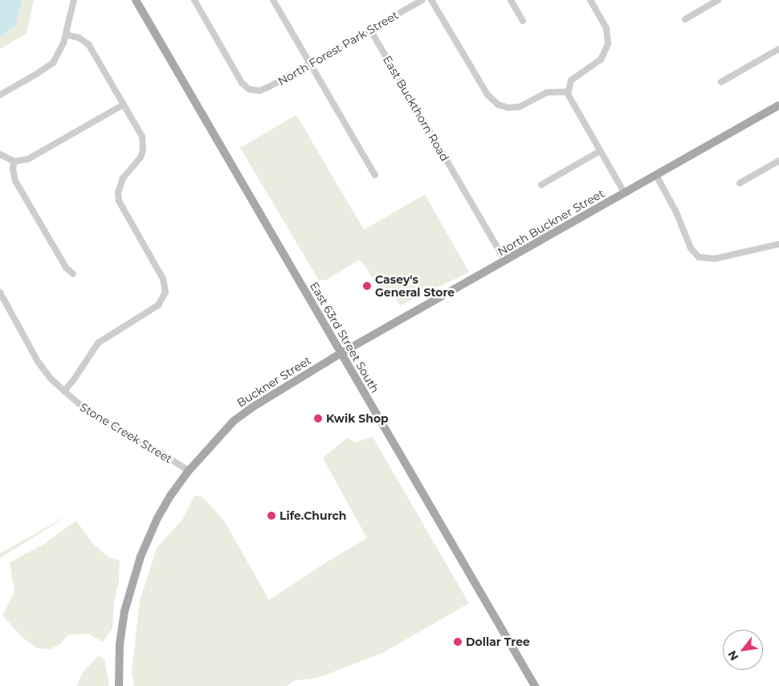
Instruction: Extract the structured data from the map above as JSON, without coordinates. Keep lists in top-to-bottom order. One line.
{"streets":{"main road":["North Buckner Street","East 63rd Street South","Buckner Street"],"street":["North Forest Park Street","East Buckthorn Road","Stone Creek Street"]},"crossings":[["North Forest Park Street","East Buckthorn Road"],["East Buckthorn Road","North Buckner Street"],["North Buckner Street","East 63rd Street South"],["North Buckner Street","Buckner Street"],["East 63rd Street South","Buckner Street"],["Buckner Street","Stone Creek Street"]],"places":["Casey's General Store","Kwik Shop","Life.Church","Dollar Tree"],"north":"bottom left"}
